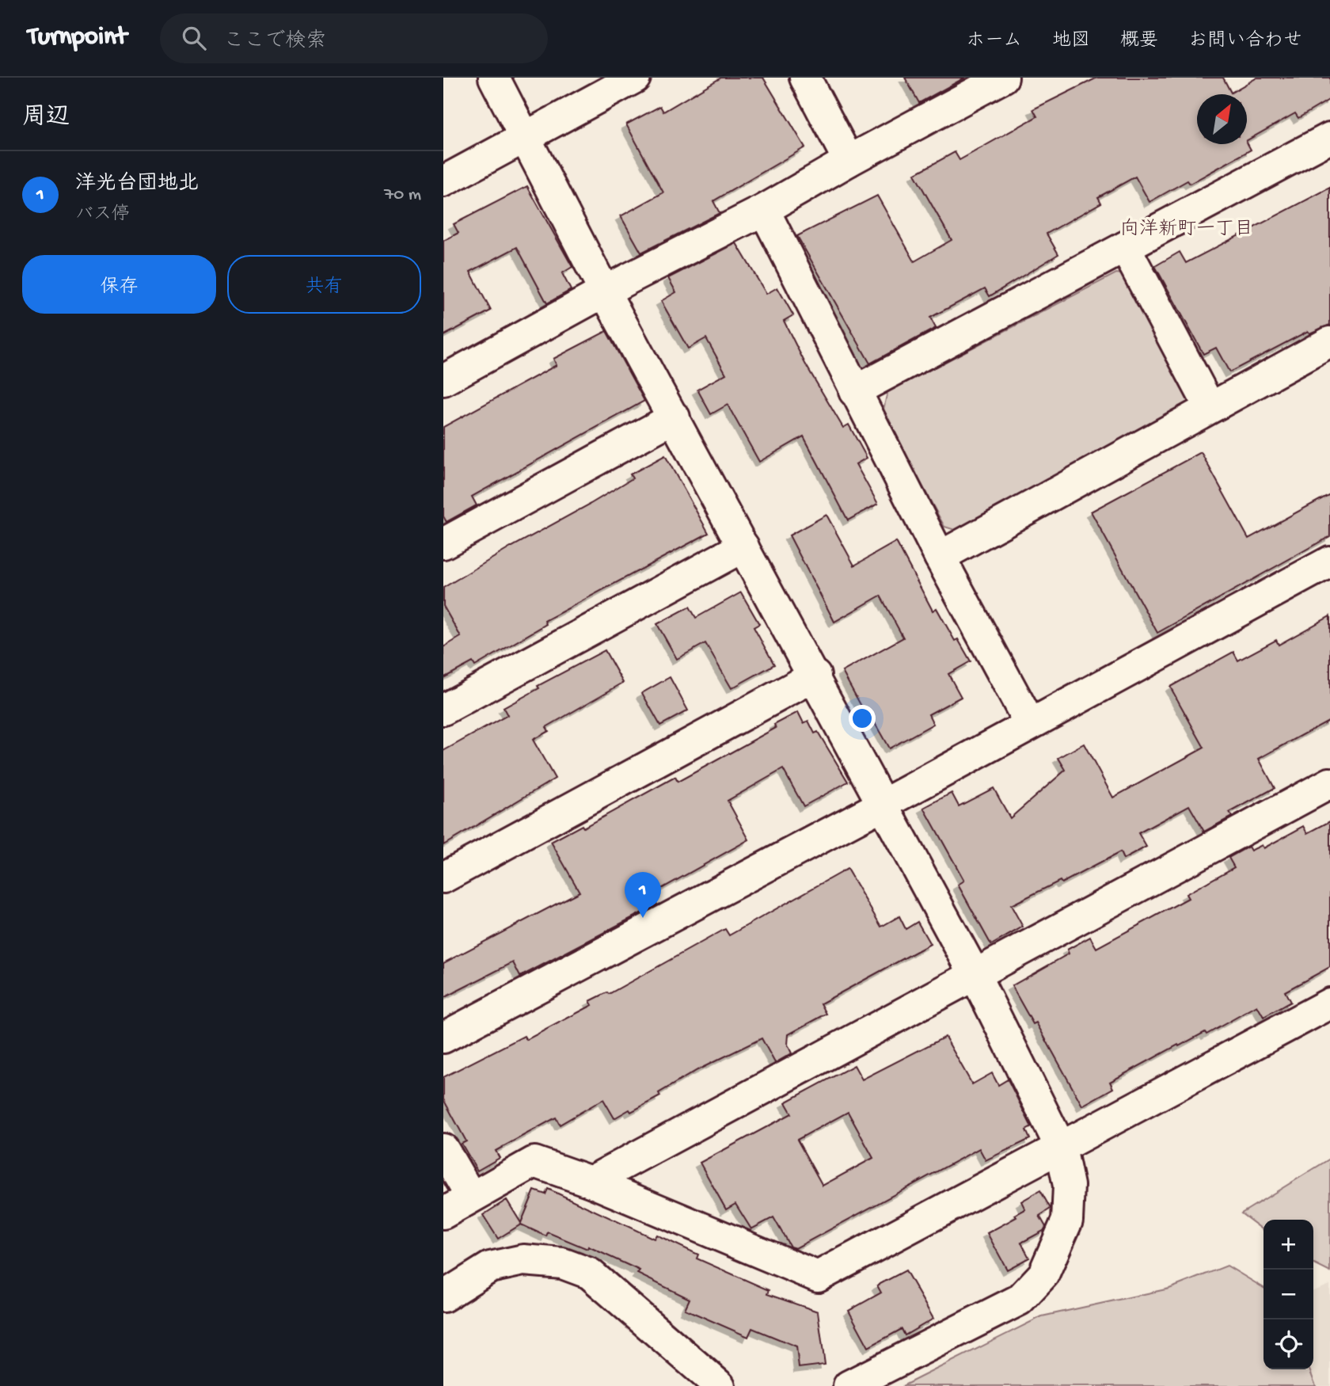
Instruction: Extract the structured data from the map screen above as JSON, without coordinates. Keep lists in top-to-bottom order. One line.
{"districts":["向洋新町一丁目"],"north":"top right","page":{"header":"Turnpoint","search":"ここで検索","nav":["ホーム","地図","概要","お問い合わせ"],"heading":"周辺","list":[{"mark":"1","name":"洋光台団地北","note":"バス停","value":"70 m"}],"buttons":["保存","共有"],"pins":"1","map_buttons":["+","−"]}}
